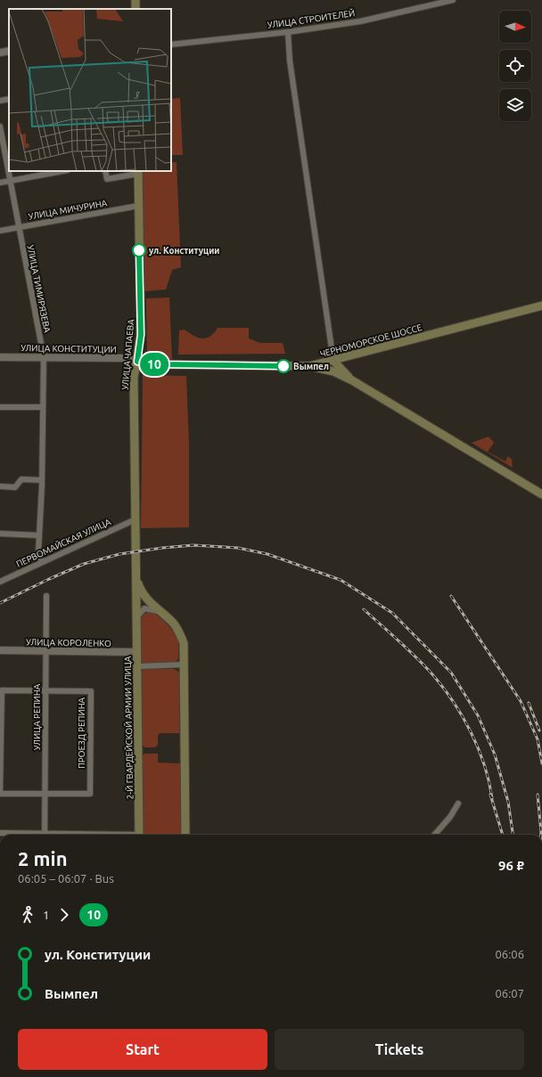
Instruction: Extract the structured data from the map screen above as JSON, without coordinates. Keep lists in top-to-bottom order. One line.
{"streets":{"main road":["ЧЕРНОМОРСКОЕ ШОССЕ","УЛИЦА ЧАПАЕВА","2-Й ГВАРДЕЙСКОЙ АРМИИ УЛИЦА"],"street":["УЛИЦА СТРОИТЕЛЕЙ","УЛИЦА МИЧУРИНА","УЛИЦА ТИМИРЯЗЕВА","УЛИЦА КОНСТИТУЦИИ","ПЕРВОМАЙСКАЯ УЛИЦА","УЛИЦА КОРОЛЕНКО","УЛИЦА РЕПИНА","ПРОЕЗД РЕПИНА"]},"crossings":[["УЛИЦА МИЧУРИНА","УЛИЦА ТИМИРЯЗЕВА"],["УЛИЦА МИЧУРИНА","УЛИЦА ЧАПАЕВА"],["УЛИЦА ТИМИРЯЗЕВА","УЛИЦА КОНСТИТУЦИИ"],["УЛИЦА ТИМИРЯЗЕВА","ПЕРВОМАЙСКАЯ УЛИЦА"],["ЧЕРНОМОРСКОЕ ШОССЕ","УЛИЦА КОНСТИТУЦИИ"],["ЧЕРНОМОРСКОЕ ШОССЕ","УЛИЦА ЧАПАЕВА"],["УЛИЦА КОНСТИТУЦИИ","УЛИЦА ЧАПАЕВА"],["УЛИЦА ЧАПАЕВА","ПЕРВОМАЙСКАЯ УЛИЦА"],["УЛИЦА ЧАПАЕВА","2-Й ГВАРДЕЙСКОЙ АРМИИ УЛИЦА"],["УЛИЦА КОРОЛЕНКО","УЛИЦА РЕПИНА"],["УЛИЦА КОРОЛЕНКО","2-Й ГВАРДЕЙСКОЙ АРМИИ УЛИЦА"],["УЛИЦА РЕПИНА","ПРОЕЗД РЕПИНА"]],"places":["ул. Конституции","Вымпел"],"lines":["bus line 10"],"north":"right","page":{"on_map":"10","heading":["2 min","06:05 – 06:07 · Bus","96 ₽"],"legs":["1","10"],"list":[{"name":"ул. Конституции","value":"06:06"},{"name":"Вымпел","value":"06:07"}],"buttons":["Start","Tickets"]}}
